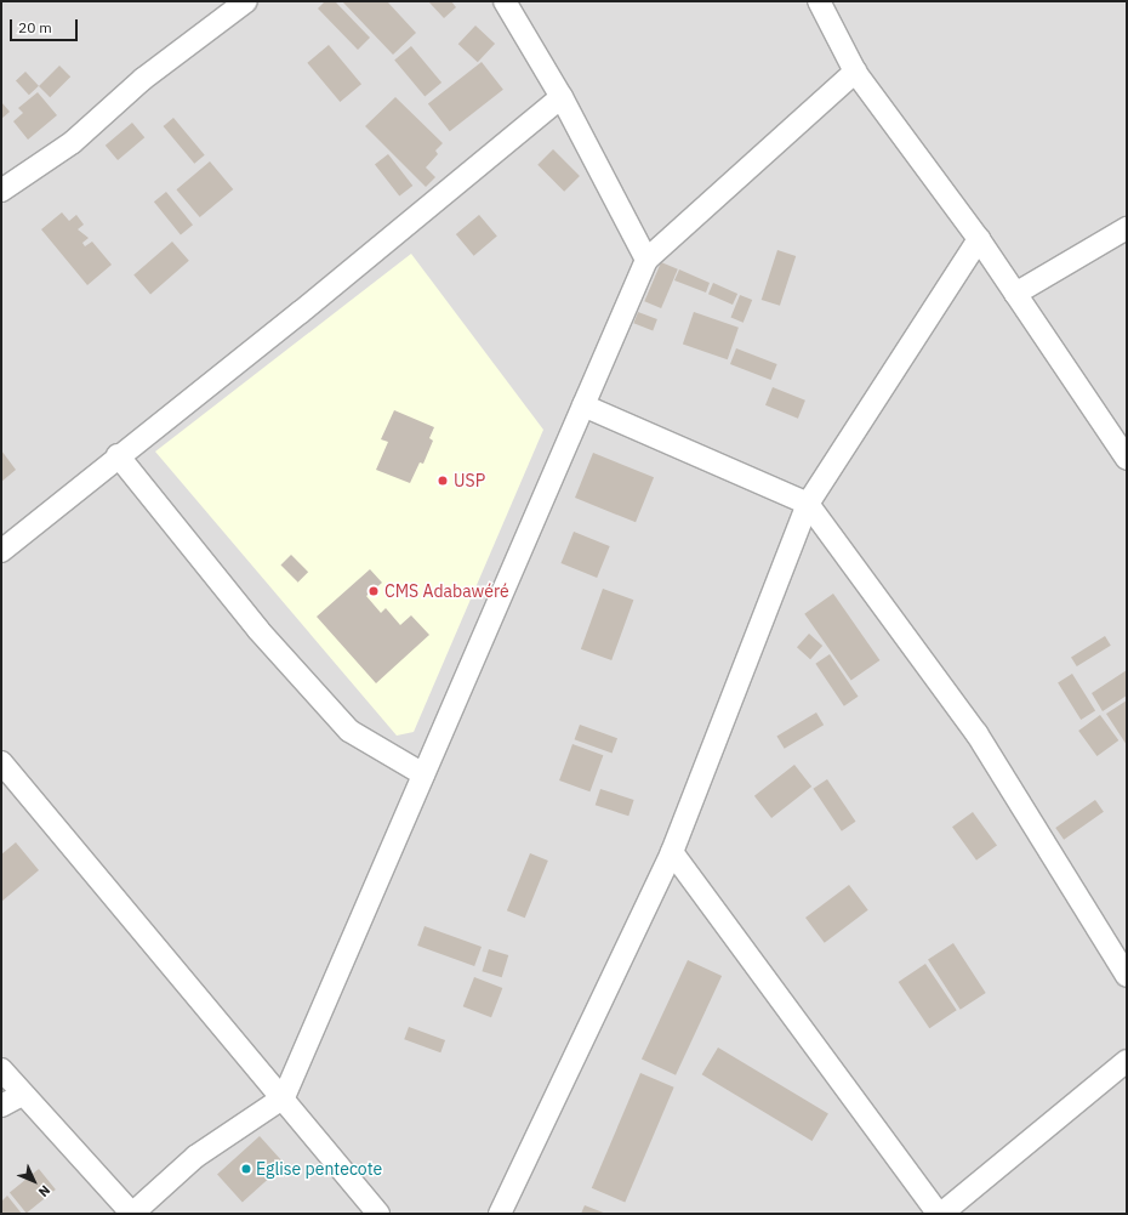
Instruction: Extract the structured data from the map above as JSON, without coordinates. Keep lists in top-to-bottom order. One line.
{"places":["USP","CMS Adabawéré","Eglise pentecote"],"scale_bar":"20 m","north":"bottom right"}
